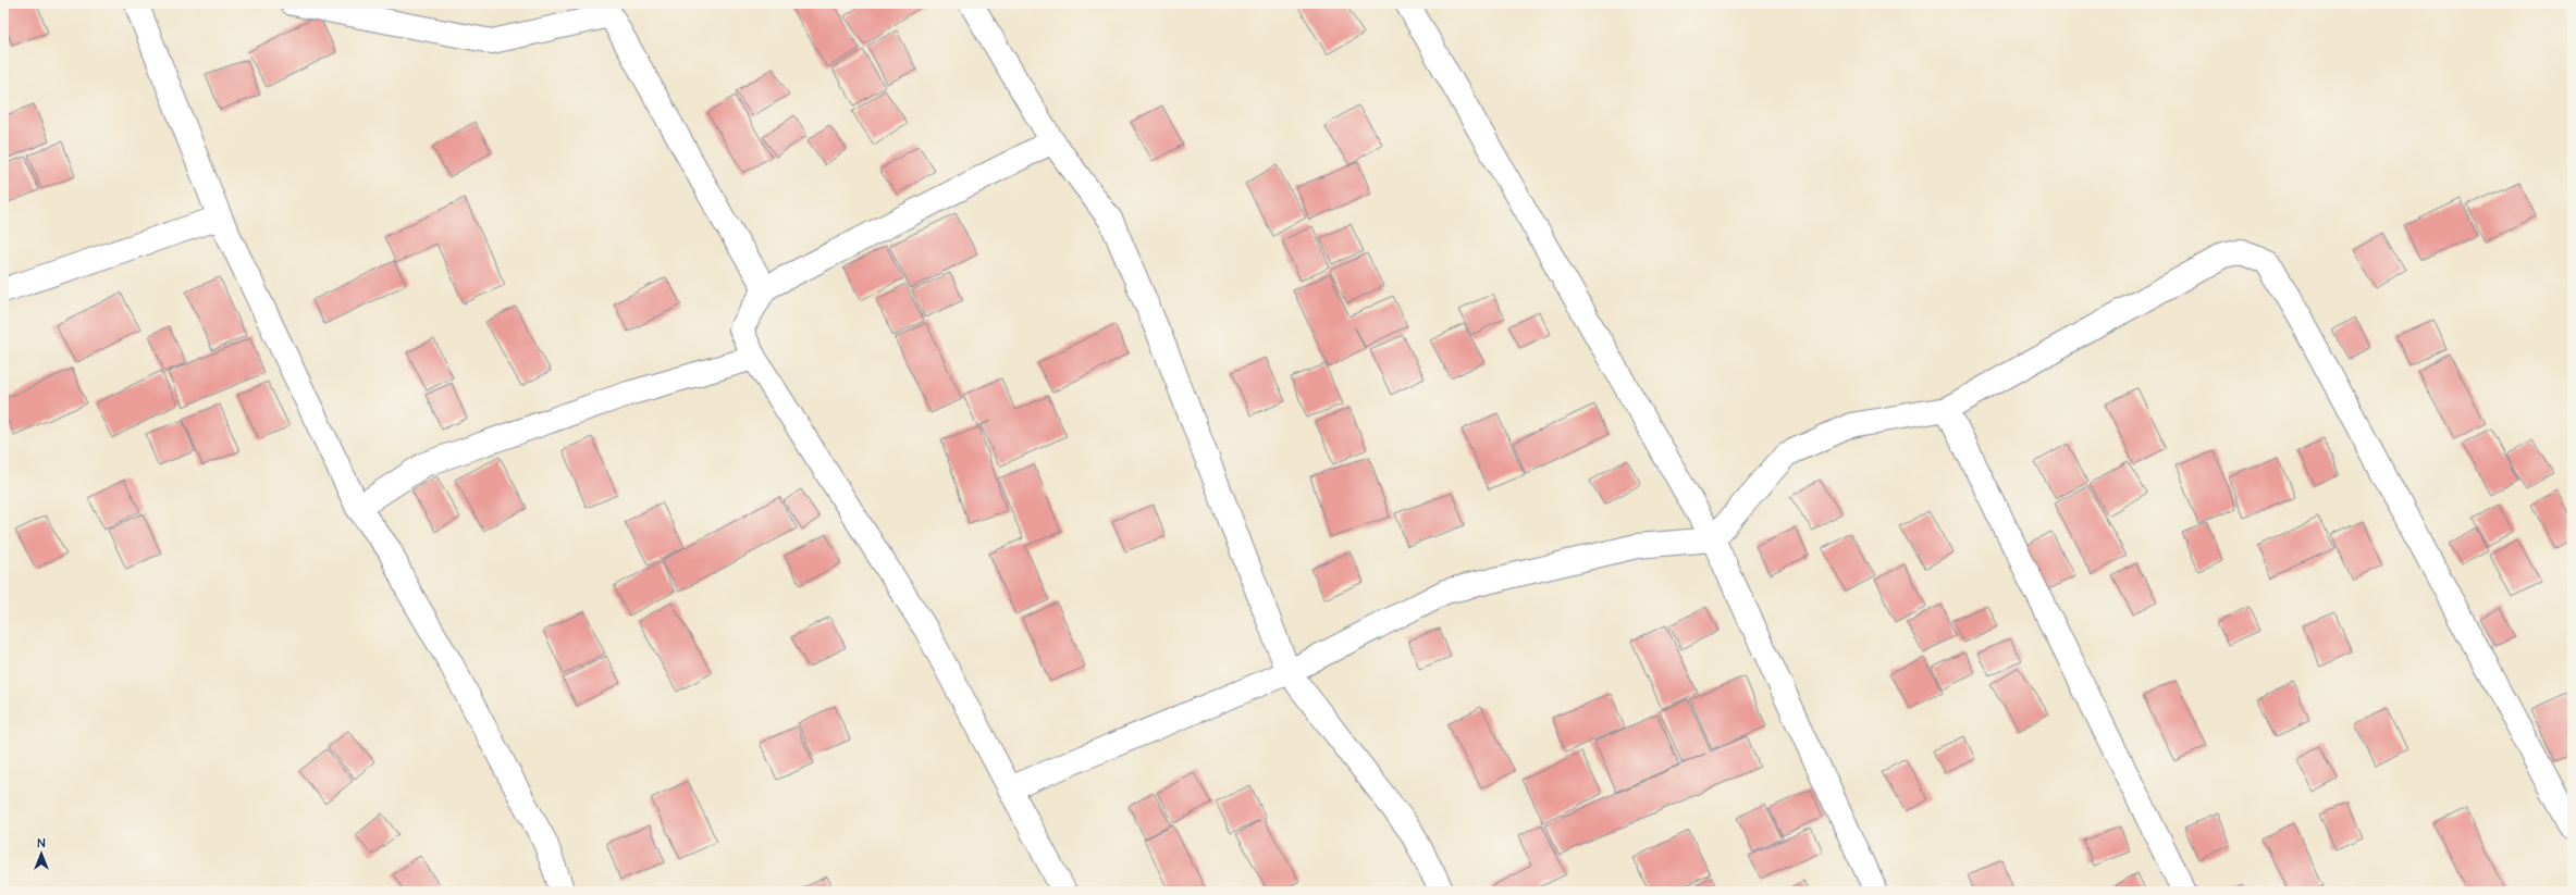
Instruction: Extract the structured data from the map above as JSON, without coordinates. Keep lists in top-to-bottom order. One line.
{"north":"top"}
